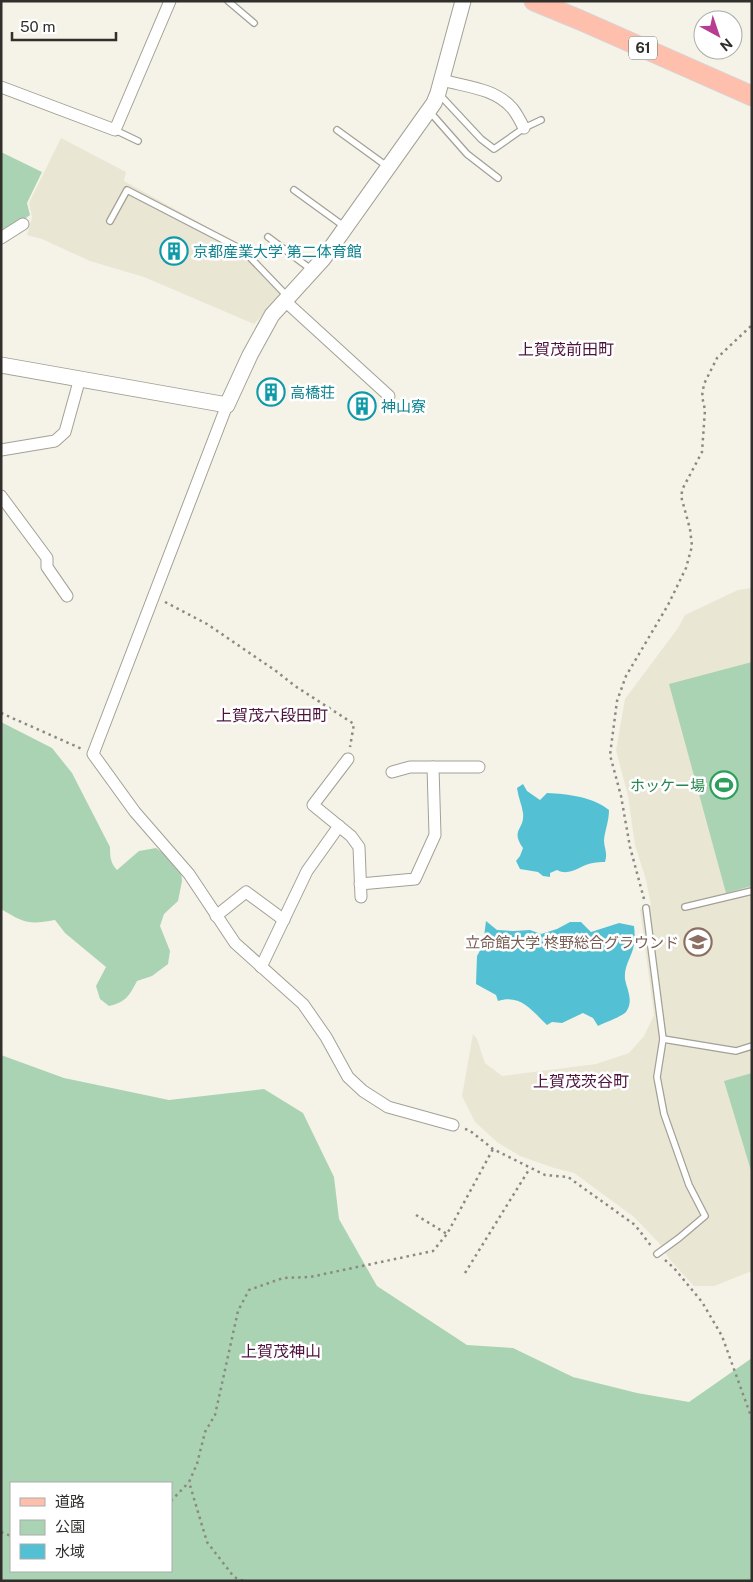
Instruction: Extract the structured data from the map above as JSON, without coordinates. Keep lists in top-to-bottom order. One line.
{"streets":{"main road":["61"]},"districts":["上賀茂前田町","上賀茂六段田町","上賀茂茨谷町","上賀茂神山"],"places":{"building":["京都産業大学 第二体育館","高橋荘","神山寮"],"sports":["ホッケー場"],"school or university":["立命館大学 柊野総合グラウンド"]},"legend":["道路","公園","水域"],"scale_bar":"50 m","north":"bottom right"}
